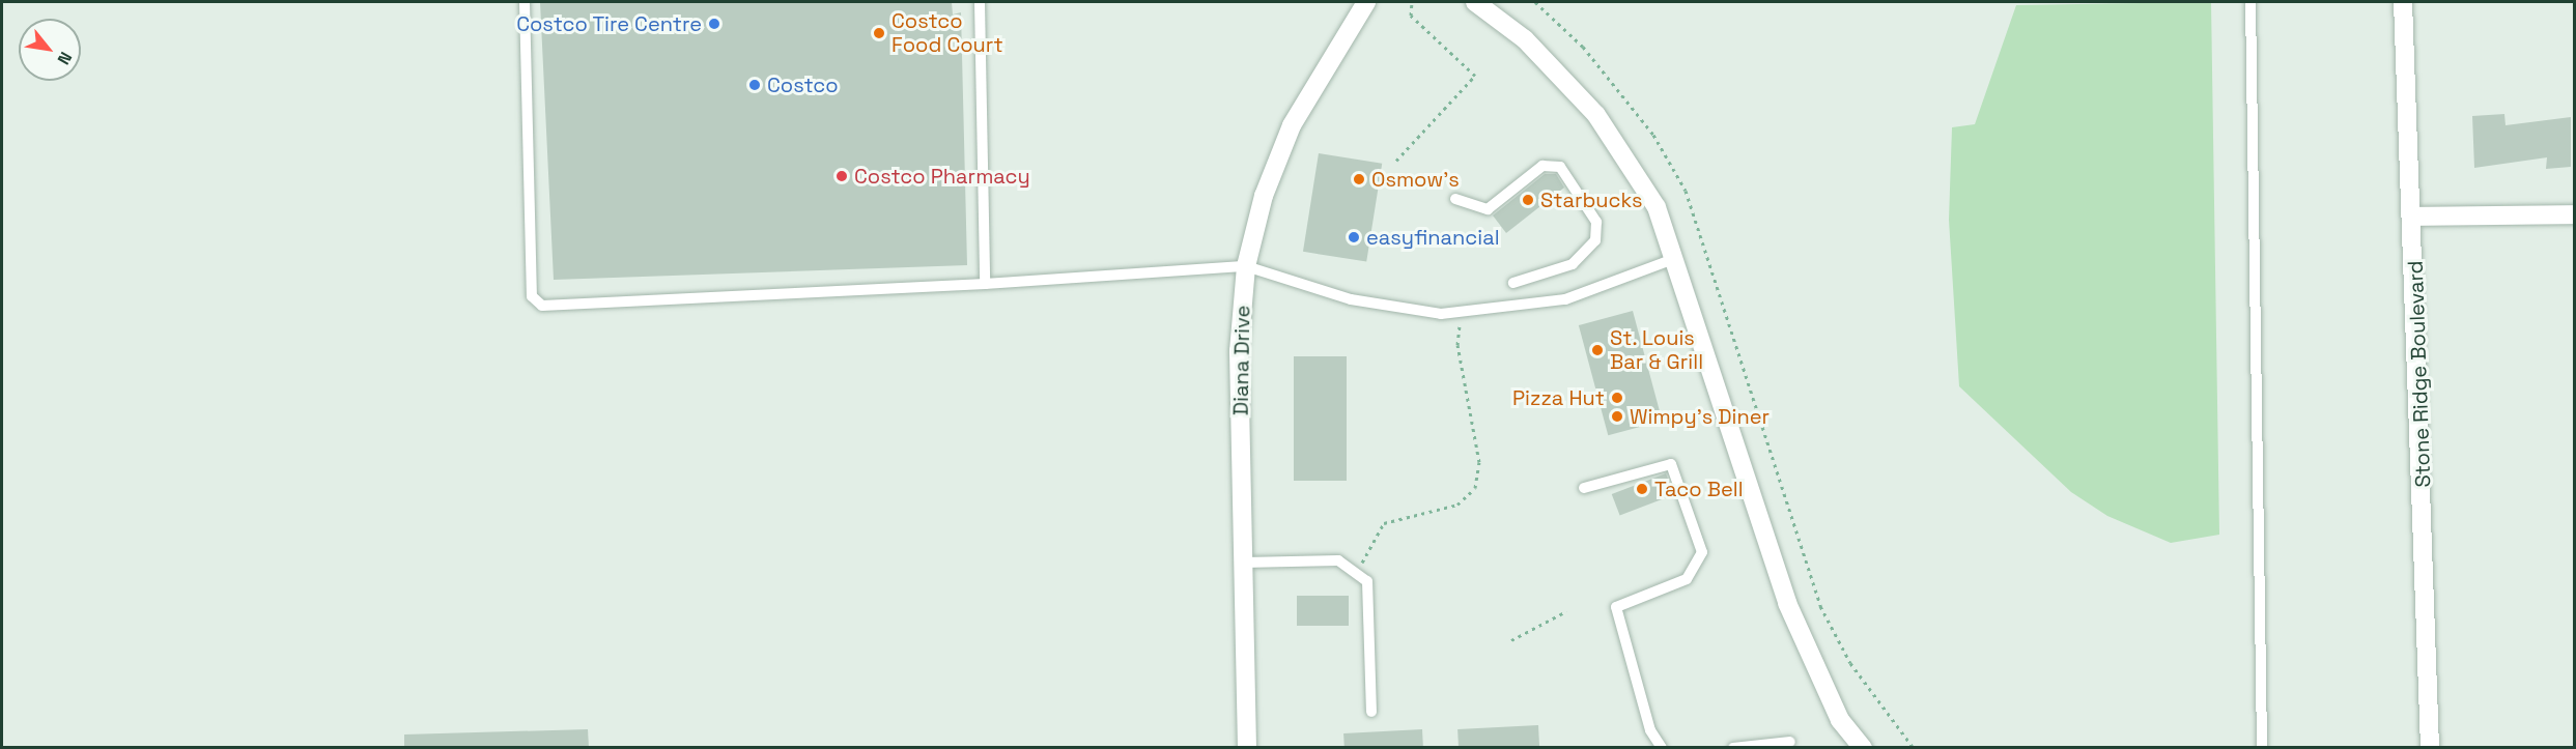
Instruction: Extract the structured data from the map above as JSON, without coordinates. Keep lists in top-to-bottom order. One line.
{"streets":{"street":["Diana Drive","Stone Ridge Boulevard"]},"places":["Costco Tire Centre","Costco Food Court","Costco","Costco Pharmacy","Osmow's","Starbucks","easyfinancial","St. Louis Bar & Grill","Pizza Hut","Wimpy's Diner","Taco Bell"],"north":"bottom right"}
